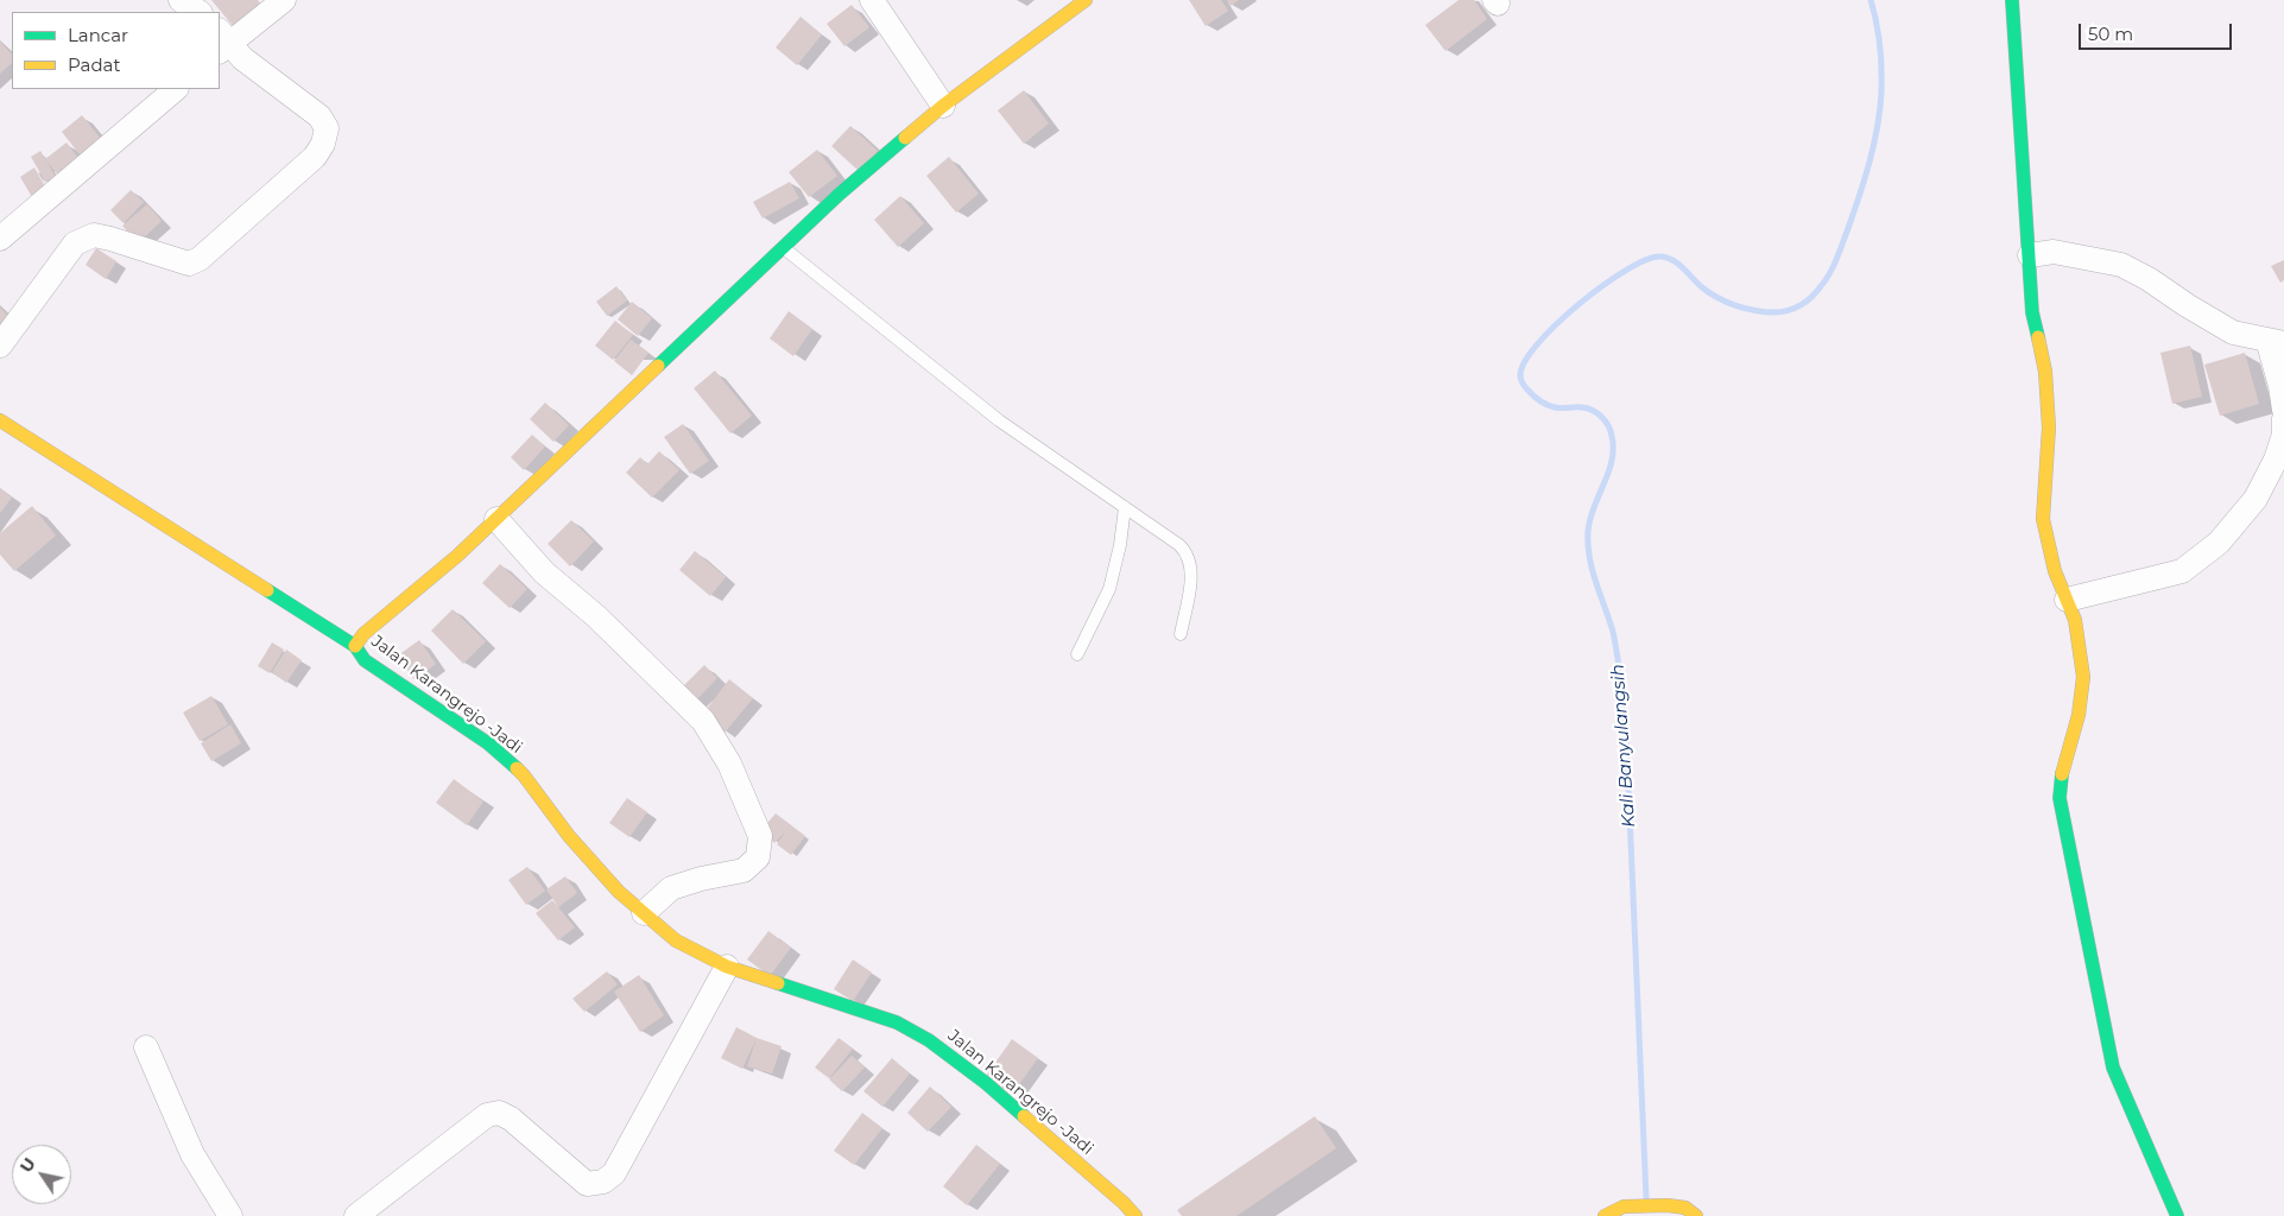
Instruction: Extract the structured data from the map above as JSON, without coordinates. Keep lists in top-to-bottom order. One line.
{"streets":{"street":["Jalan Karangrejo -Jadi"]},"water":["Kali Banyulangsih"],"legend":["Lancar","Padat"],"scale_bar":"50 m","north":"top left"}
